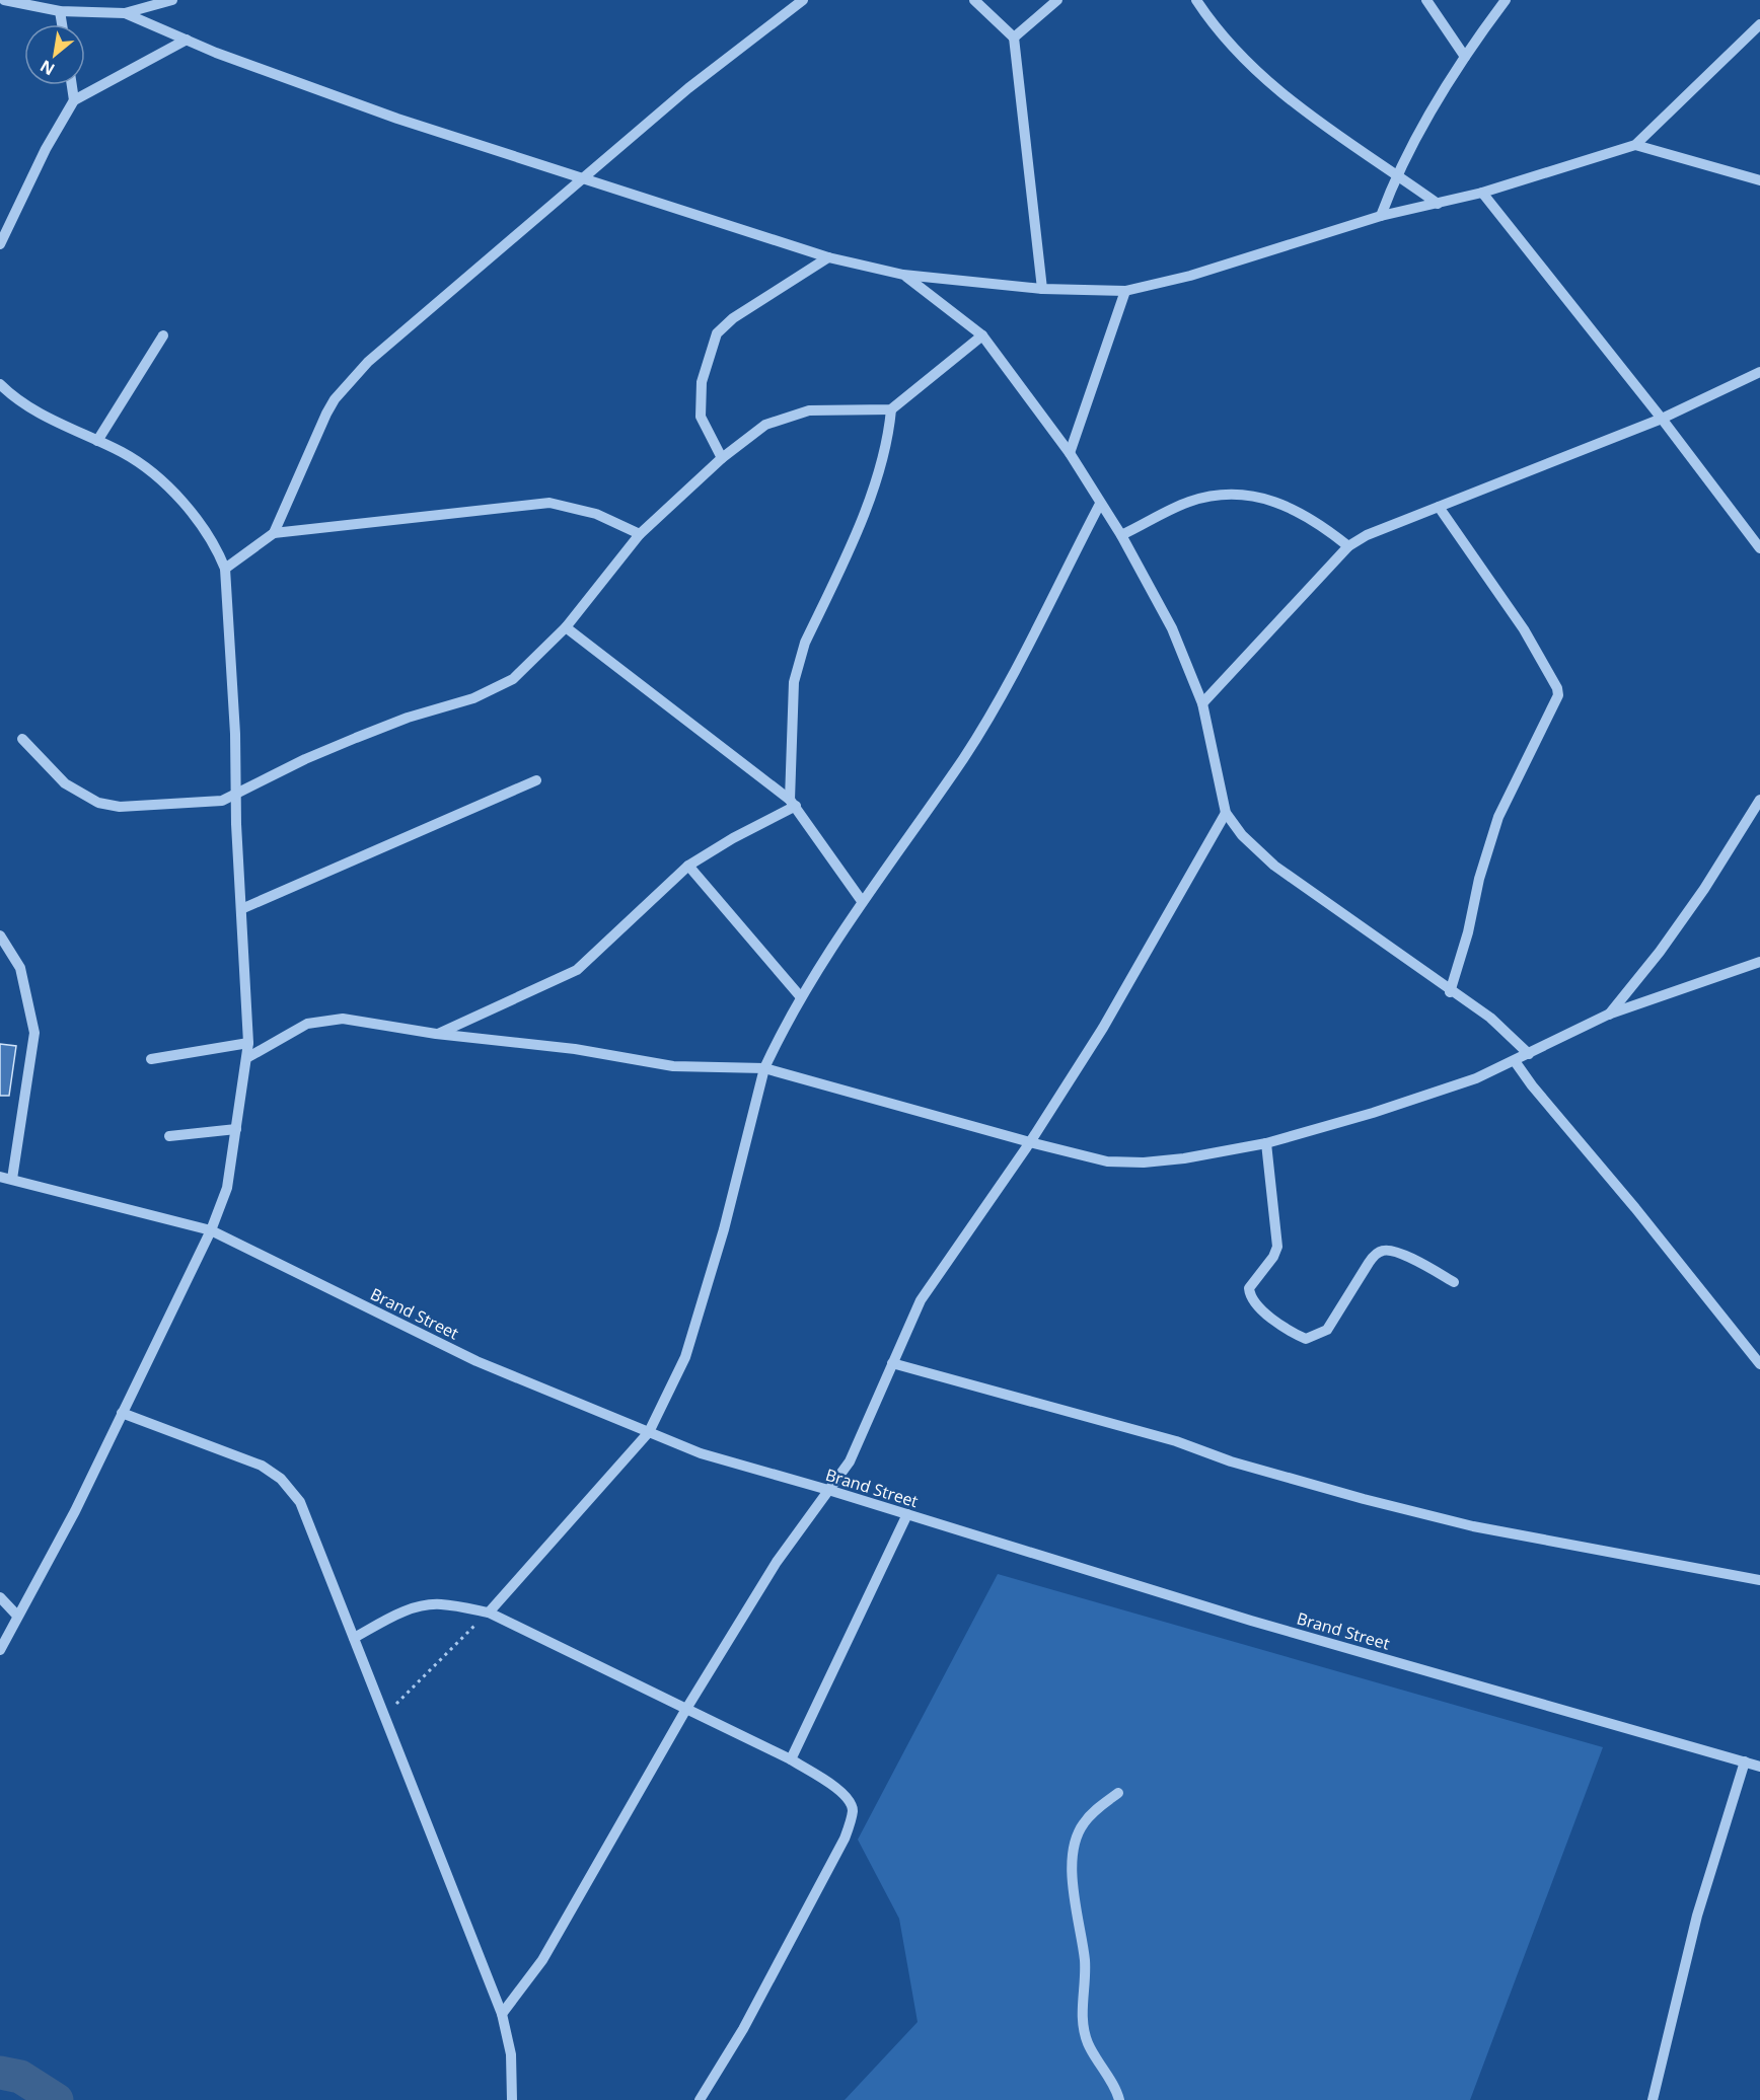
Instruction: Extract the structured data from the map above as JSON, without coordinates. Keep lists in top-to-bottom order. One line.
{"streets":{"street":["Brand Street"]},"north":"bottom left"}
